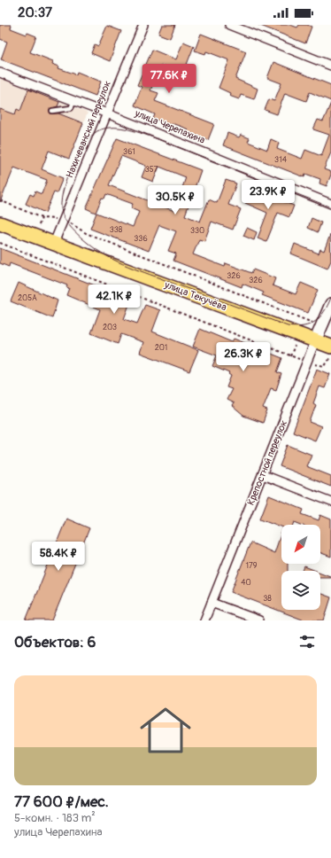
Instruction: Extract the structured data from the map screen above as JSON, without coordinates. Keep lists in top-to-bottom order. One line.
{"streets":{"main road":["улица Текучёва"],"street":["улица Черепахина","Нахичеванский переулок","Крепостной переулок"]},"crossings":[["улица Черепахина","Нахичеванский переулок"],["Нахичеванский переулок","улица Текучёва"],["улица Текучёва","Крепостной переулок"]],"house_numbers":["361","314","357","338","330","336","326","326","205А","203","201","179","40","38"],"north":"bottom left","page":{"status":"20:37","price":["77.6K ₽","23.9K ₽","30.5K ₽","42.1K ₽","26.3K ₽","58.4K ₽"],"heading":"Объектов: 6","list":[{"name":"77 600 ₽/мес.","note":"5-комн. · 183 m² · улица Черепахина"}]}}
